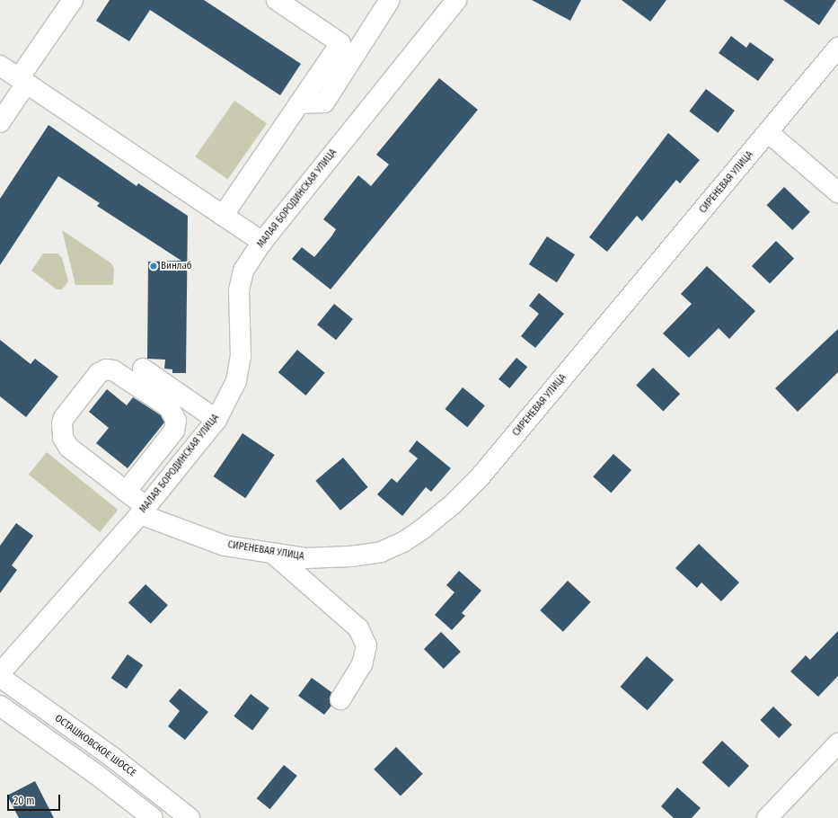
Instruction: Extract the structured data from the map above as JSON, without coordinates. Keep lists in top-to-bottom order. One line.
{"streets":{"street":["СИРЕНЕВАЯ УЛИЦА","МАЛАЯ БОРОДИНСКАЯ УЛИЦА","ОСТАШКОВСКОЕ ШОССЕ"]},"crossings":[["СИРЕНЕВАЯ УЛИЦА","МАЛАЯ БОРОДИНСКАЯ УЛИЦА"]],"places":["Винлаб"],"scale_bar":"20 m"}
